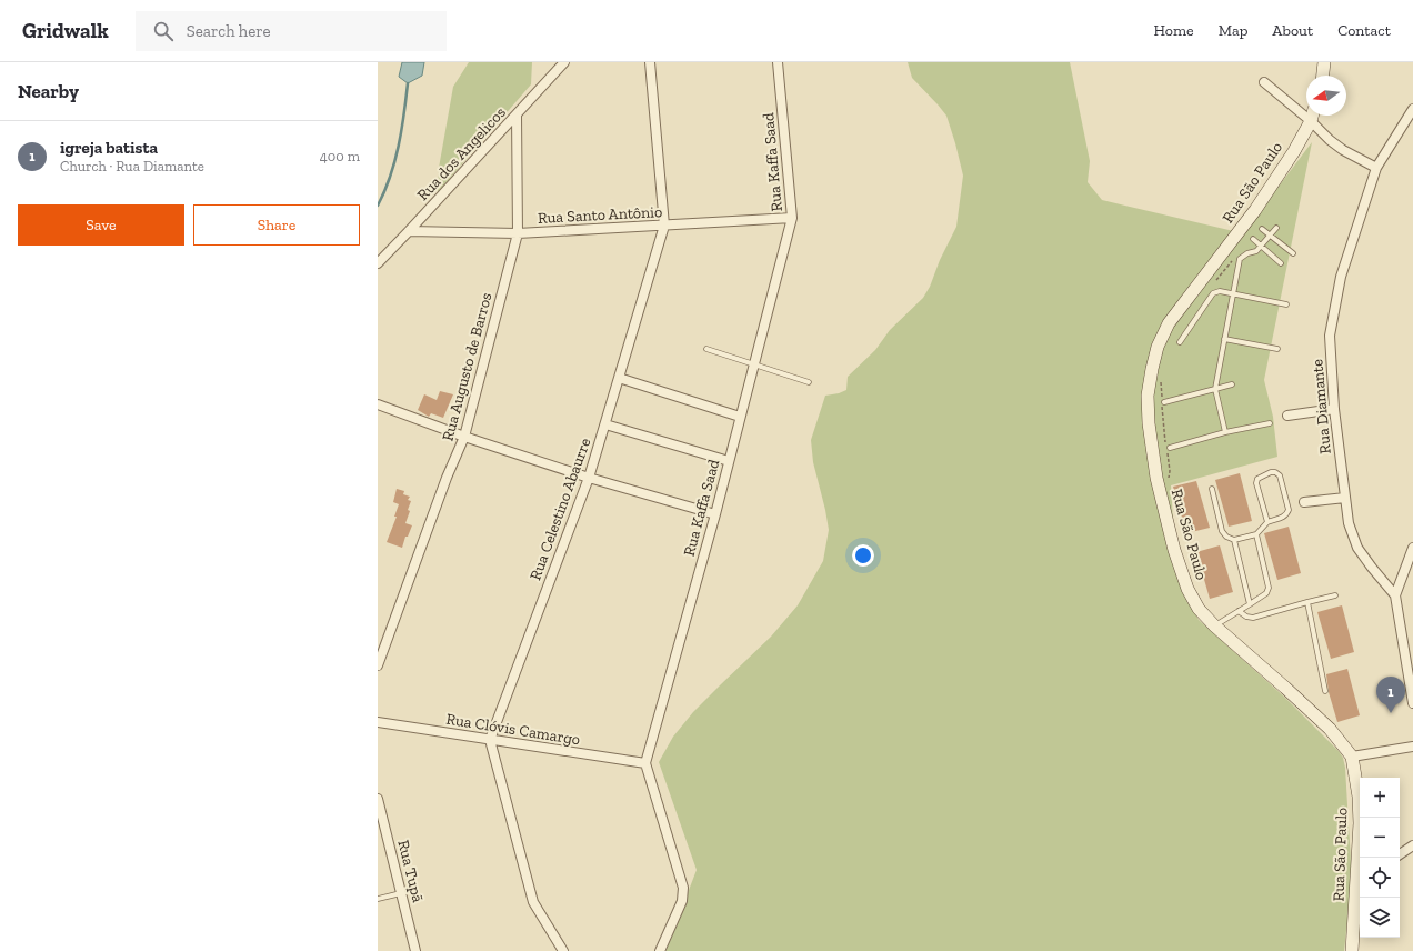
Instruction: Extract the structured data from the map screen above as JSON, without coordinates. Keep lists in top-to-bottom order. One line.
{"streets":{"street":["Rua dos Angelicos","Rua Kaffa Saad","Rua São Paulo","Rua Santo Antônio","Rua Augusto de Barros","Rua Diamante","Rua Celestino Abaurre","Rua Clóvis Camargo","Rua Tupã"]},"crossings":[["Rua dos Angelicos","Rua Santo Antônio"],["Rua dos Angelicos","Rua Augusto de Barros"],["Rua Kaffa Saad","Rua Santo Antônio"],["Rua Kaffa Saad","Rua Clóvis Camargo"],["Rua Santo Antônio","Rua Augusto de Barros"],["Rua Santo Antônio","Rua Celestino Abaurre"],["Rua Celestino Abaurre","Rua Clóvis Camargo"]],"north":"left","page":{"header":"Gridwalk","search":"Search here","nav":["Home","Map","About","Contact"],"heading":"Nearby","list":[{"mark":"1","name":"igreja batista","note":"Church · Rua Diamante","value":"400 m"}],"buttons":["Save","Share"],"pins":"1","map_buttons":["+","−"]}}
